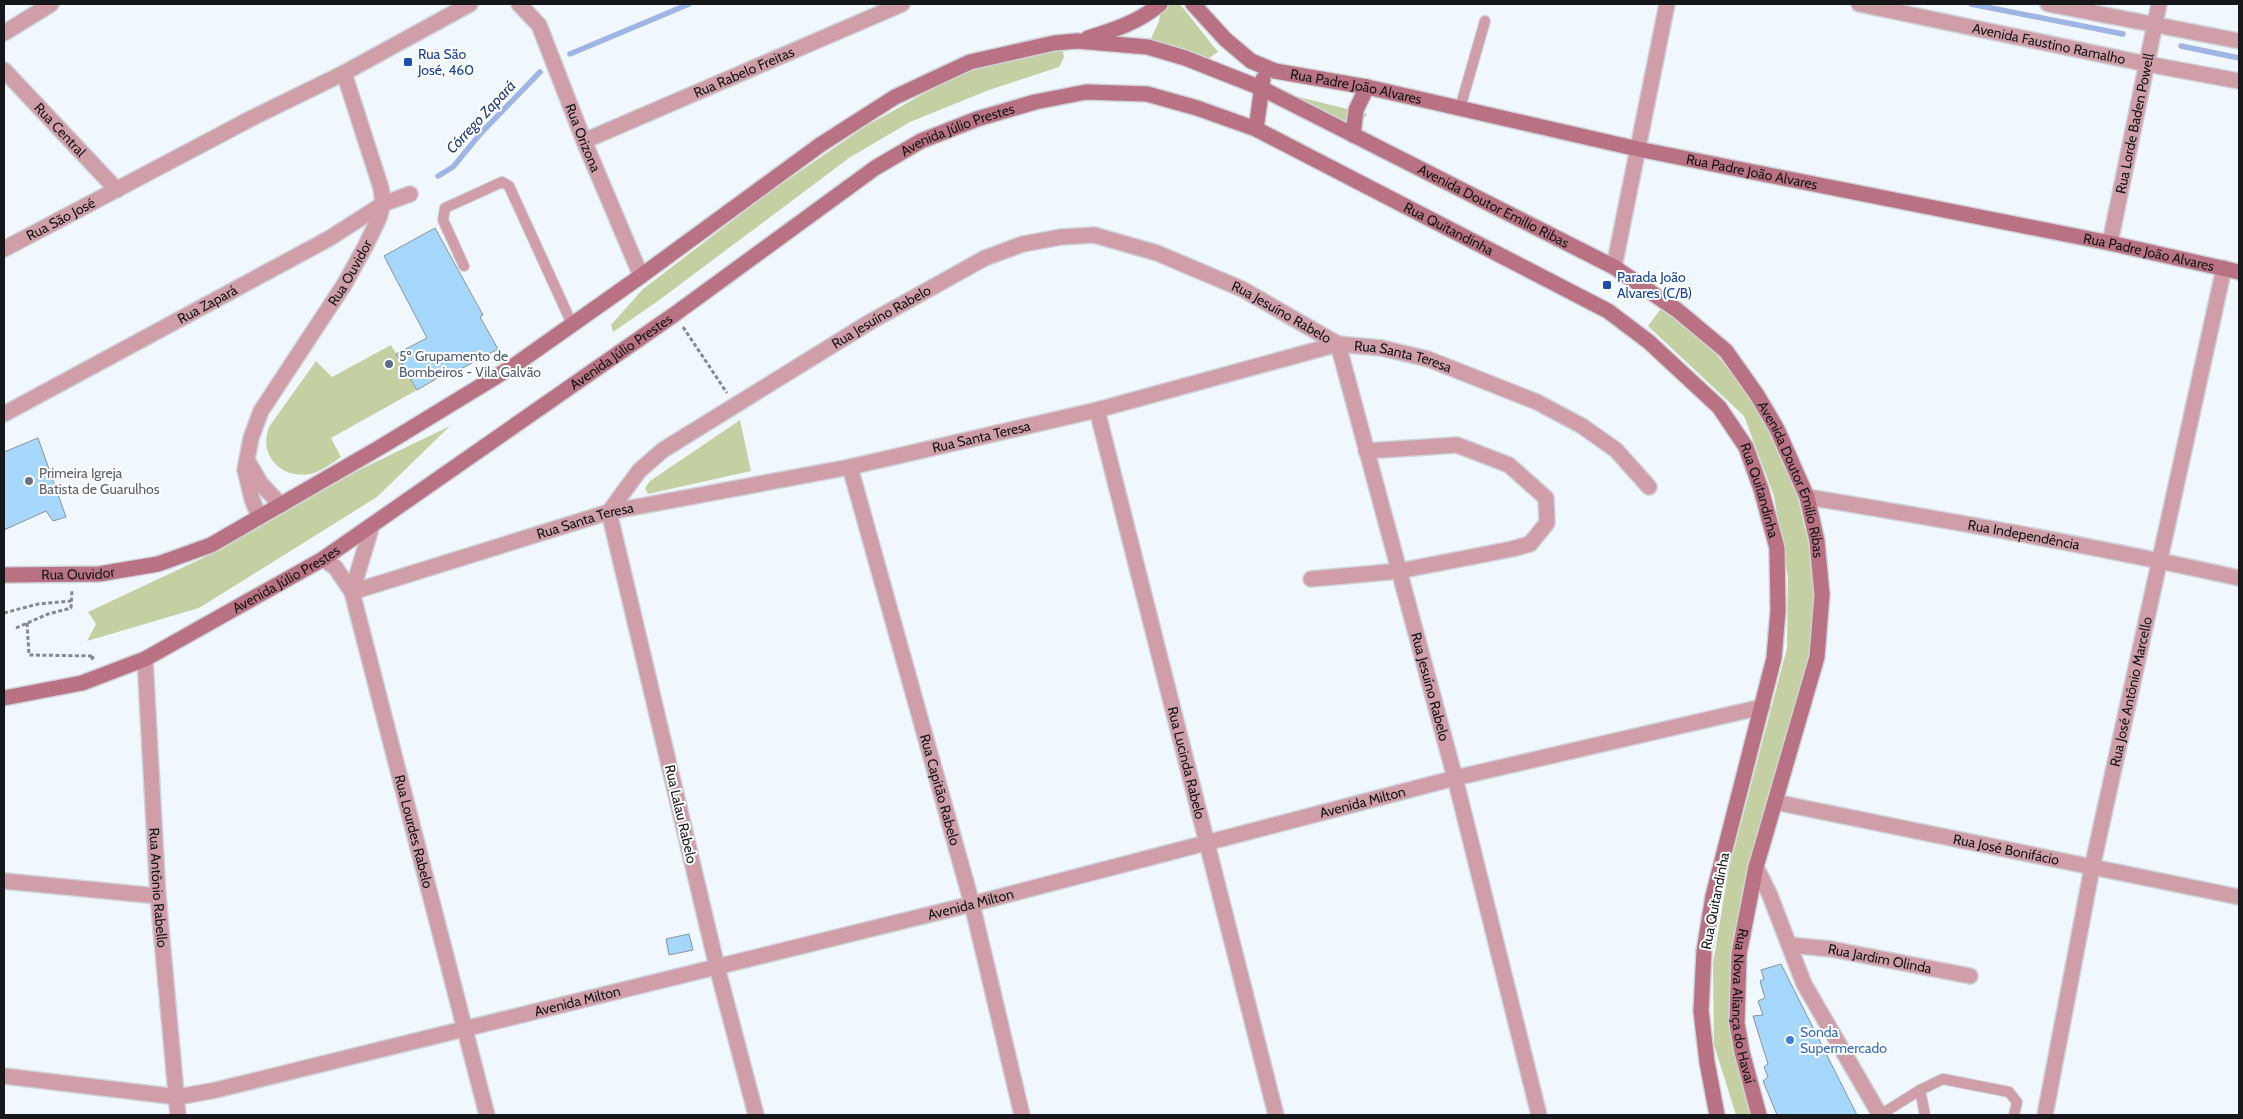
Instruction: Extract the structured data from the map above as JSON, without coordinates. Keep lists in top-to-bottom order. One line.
{"streets":{"main road":["Rua Padre João Alvares","Avenida Júlio Prestes","Avenida Doutor Emilio Ribas","Rua Quitandinha","Rua Ouvidor","Rua Nova Aliança do Havaí"],"street":["Avenida Faustino Ramalho","Rua Rabelo Freitas","Rua Lorde Baden Powell","Rua Central","Rua Orizona","Rua São José","Rua Zapará","Rua Jesuíno Rabelo","Rua Santa Teresa","Rua Independência","Rua José Antônio Marcello","Rua Lucinda Rabelo","Rua Capitão Rabelo","Avenida Milton","Rua Lalau Rabelo","Rua Lourdes Rabelo","Rua José Bonifácio","Rua Antônio Rabello","Rua Jardim Olinda"]},"crossings":[["Avenida Faustino Ramalho","Rua Lorde Baden Powell"],["Rua Rabelo Freitas","Rua Orizona"],["Rua Padre João Alvares","Rua Lorde Baden Powell"],["Rua Padre João Alvares","Rua José Antônio Marcello"],["Rua Central","Rua São José"],["Avenida Júlio Prestes","Rua Quitandinha"],["Avenida Júlio Prestes","Rua Lourdes Rabelo"],["Avenida Júlio Prestes","Rua Antônio Rabello"],["Avenida Doutor Emilio Ribas","Rua Independência"],["Avenida Doutor Emilio Ribas","Rua José Bonifácio"],["Avenida Doutor Emilio Ribas","Rua Nova Aliança do Havaí"],["Rua Quitandinha","Avenida Milton"],["Rua Ouvidor","Rua Zapará"],["Rua Jesuíno Rabelo","Rua Santa Teresa"],["Rua Jesuíno Rabelo","Avenida Milton"],["Rua Jesuíno Rabelo","Rua Lalau Rabelo"],["Rua Santa Teresa","Rua Lucinda Rabelo"],["Rua Santa Teresa","Rua Capitão Rabelo"],["Rua Santa Teresa","Rua Lalau Rabelo"],["Rua Santa Teresa","Rua Lourdes Rabelo"],["Rua Independência","Rua José Antônio Marcello"],["Rua José Antônio Marcello","Rua José Bonifácio"],["Rua Lucinda Rabelo","Avenida Milton"],["Rua Capitão Rabelo","Avenida Milton"],["Avenida Milton","Rua Lalau Rabelo"],["Avenida Milton","Rua Lourdes Rabelo"],["Avenida Milton","Rua Antônio Rabello"]],"water":["Córrego Zapará"],"places":{"transit":["Rua São José, 460","Parada João Alvares (C/B)"],"other":["5º Grupamento de Bombeiros - Vila Galvão","Primeira Igreja Batista de Guarulhos","Sonda Supermercado"]}}
